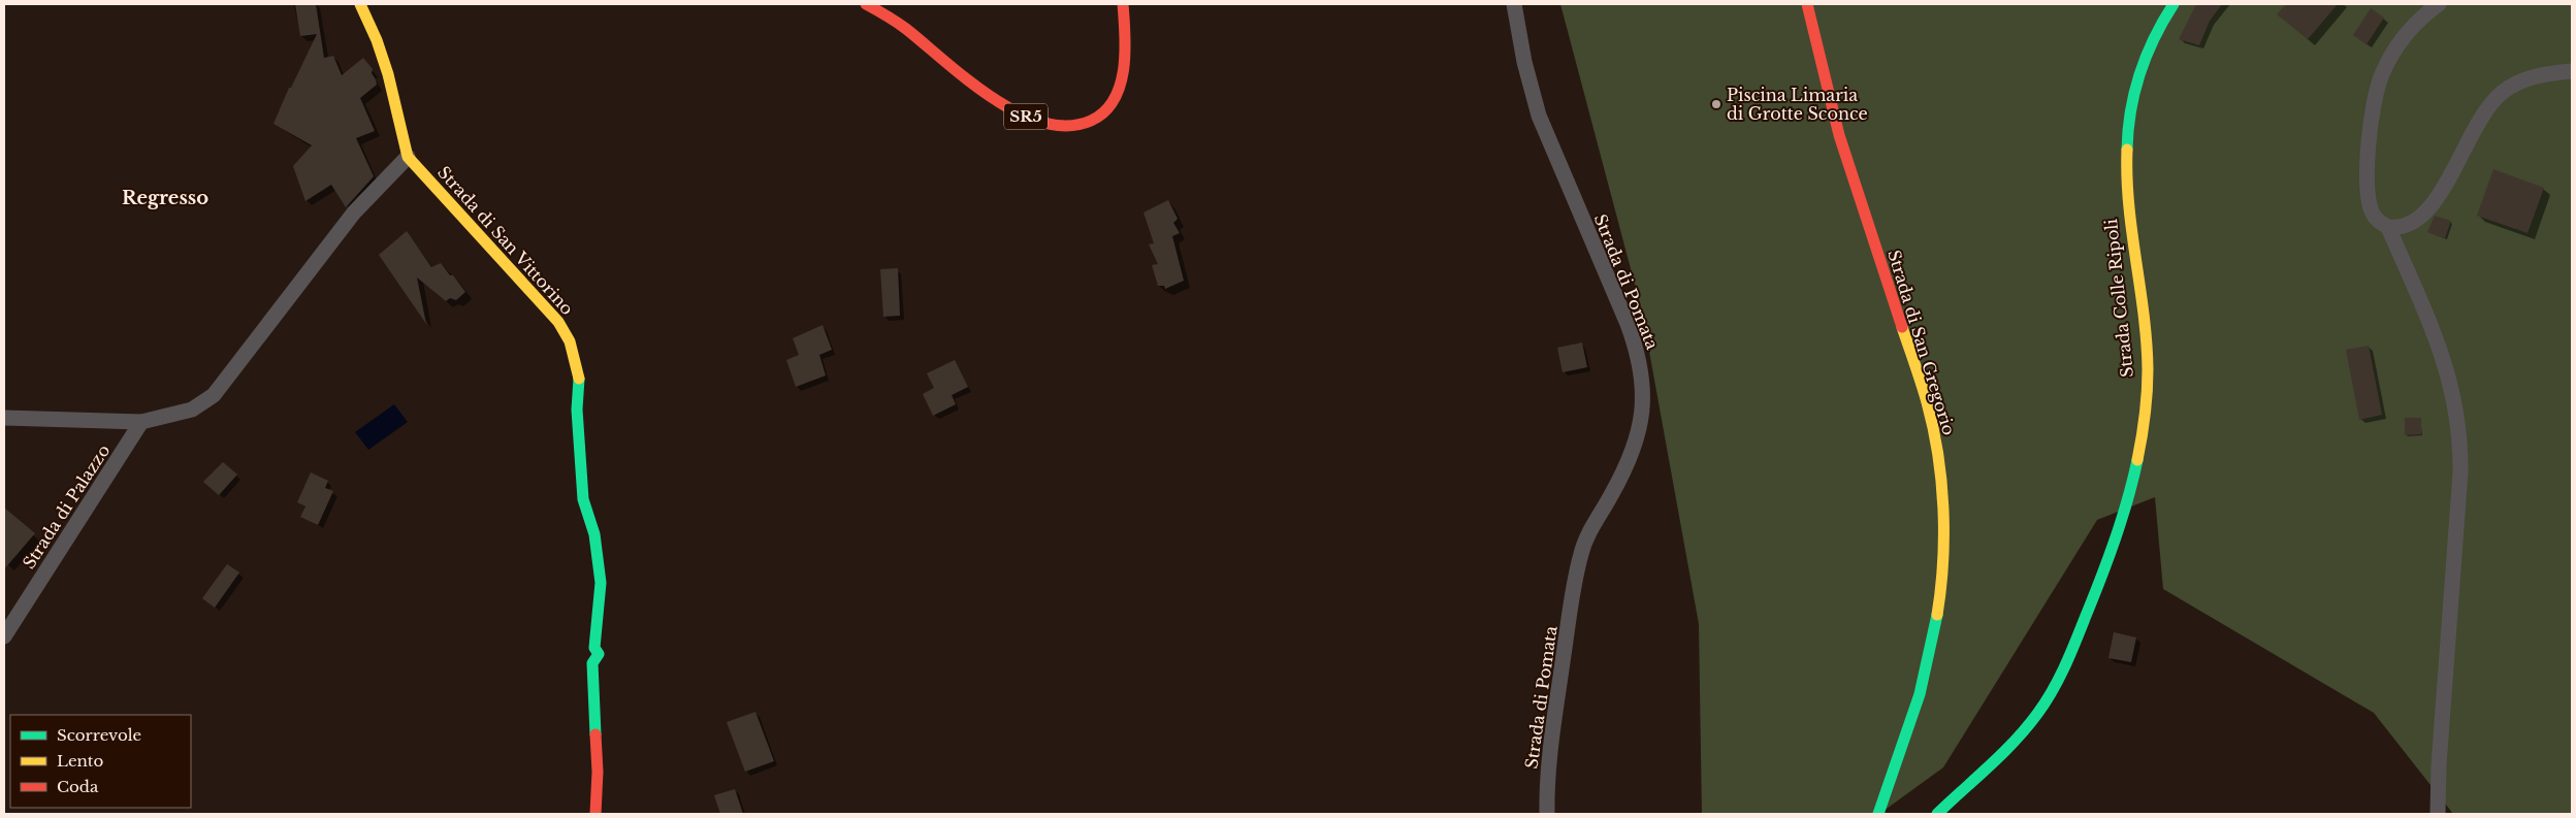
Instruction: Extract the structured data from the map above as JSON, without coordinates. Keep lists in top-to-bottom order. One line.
{"streets":{"street":["SR5","Strada di San Vittorino","Strada di Pomata","Strada Colle Ripoli","Strada di San Gregorio","Strada di Palazzo"]},"districts":["Regresso"],"places":["Piscina Limaria di Grotte Sconce"],"legend":["Scorrevole","Lento","Coda"]}
